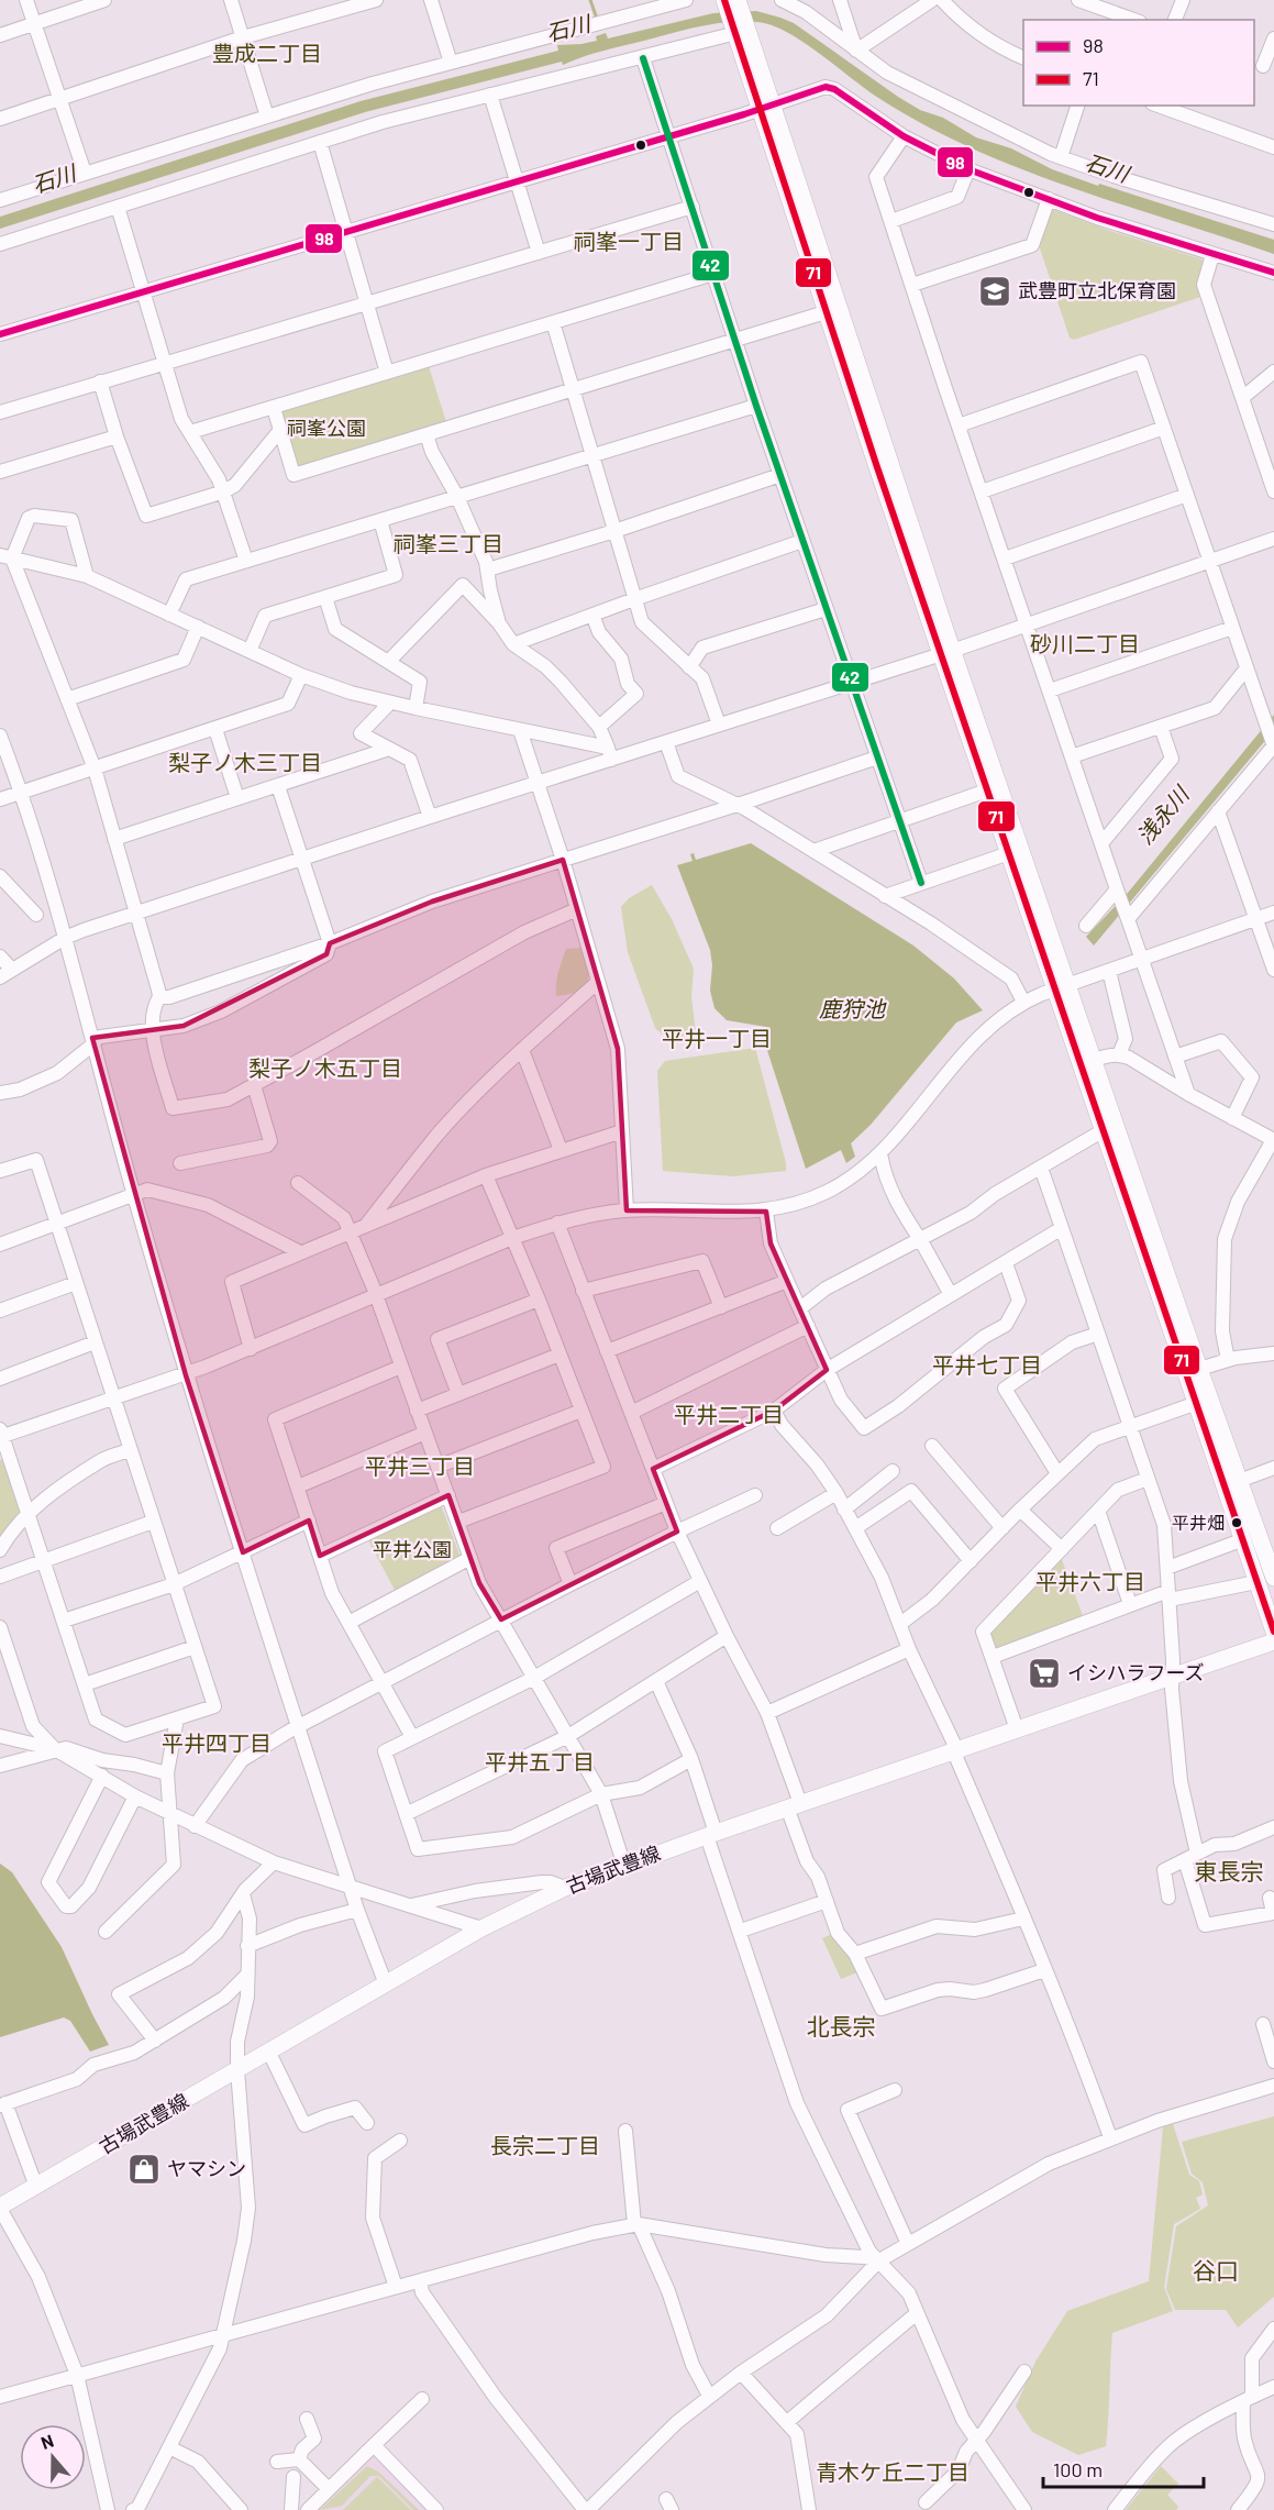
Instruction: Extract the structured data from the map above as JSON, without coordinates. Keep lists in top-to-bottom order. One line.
{"streets":{"main road":["古場武豊線"]},"districts":["豊成二丁目","祠峯一丁目","祠峯三丁目","砂川二丁目","梨子ノ木三丁目","平井一丁目","梨子ノ木五丁目","平井七丁目","平井二丁目","平井三丁目","平井六丁目","平井四丁目","平井五丁目","東長宗","北長宗","長宗二丁目","谷口","青木ケ丘二丁目"],"water":["石川","浅永川","鹿狩池"],"parks":["祠峯公園","平井公園"],"places":{"school or university":["武豊町立北保育園"],"other":["平井畑"],"supermarket":["イシハラフーズ"],"shop":["ヤマシン"]},"lines":["transit line 71","transit line 42","transit line 98"],"legend":["98","71"],"scale_bar":"100 m","north":"top"}
